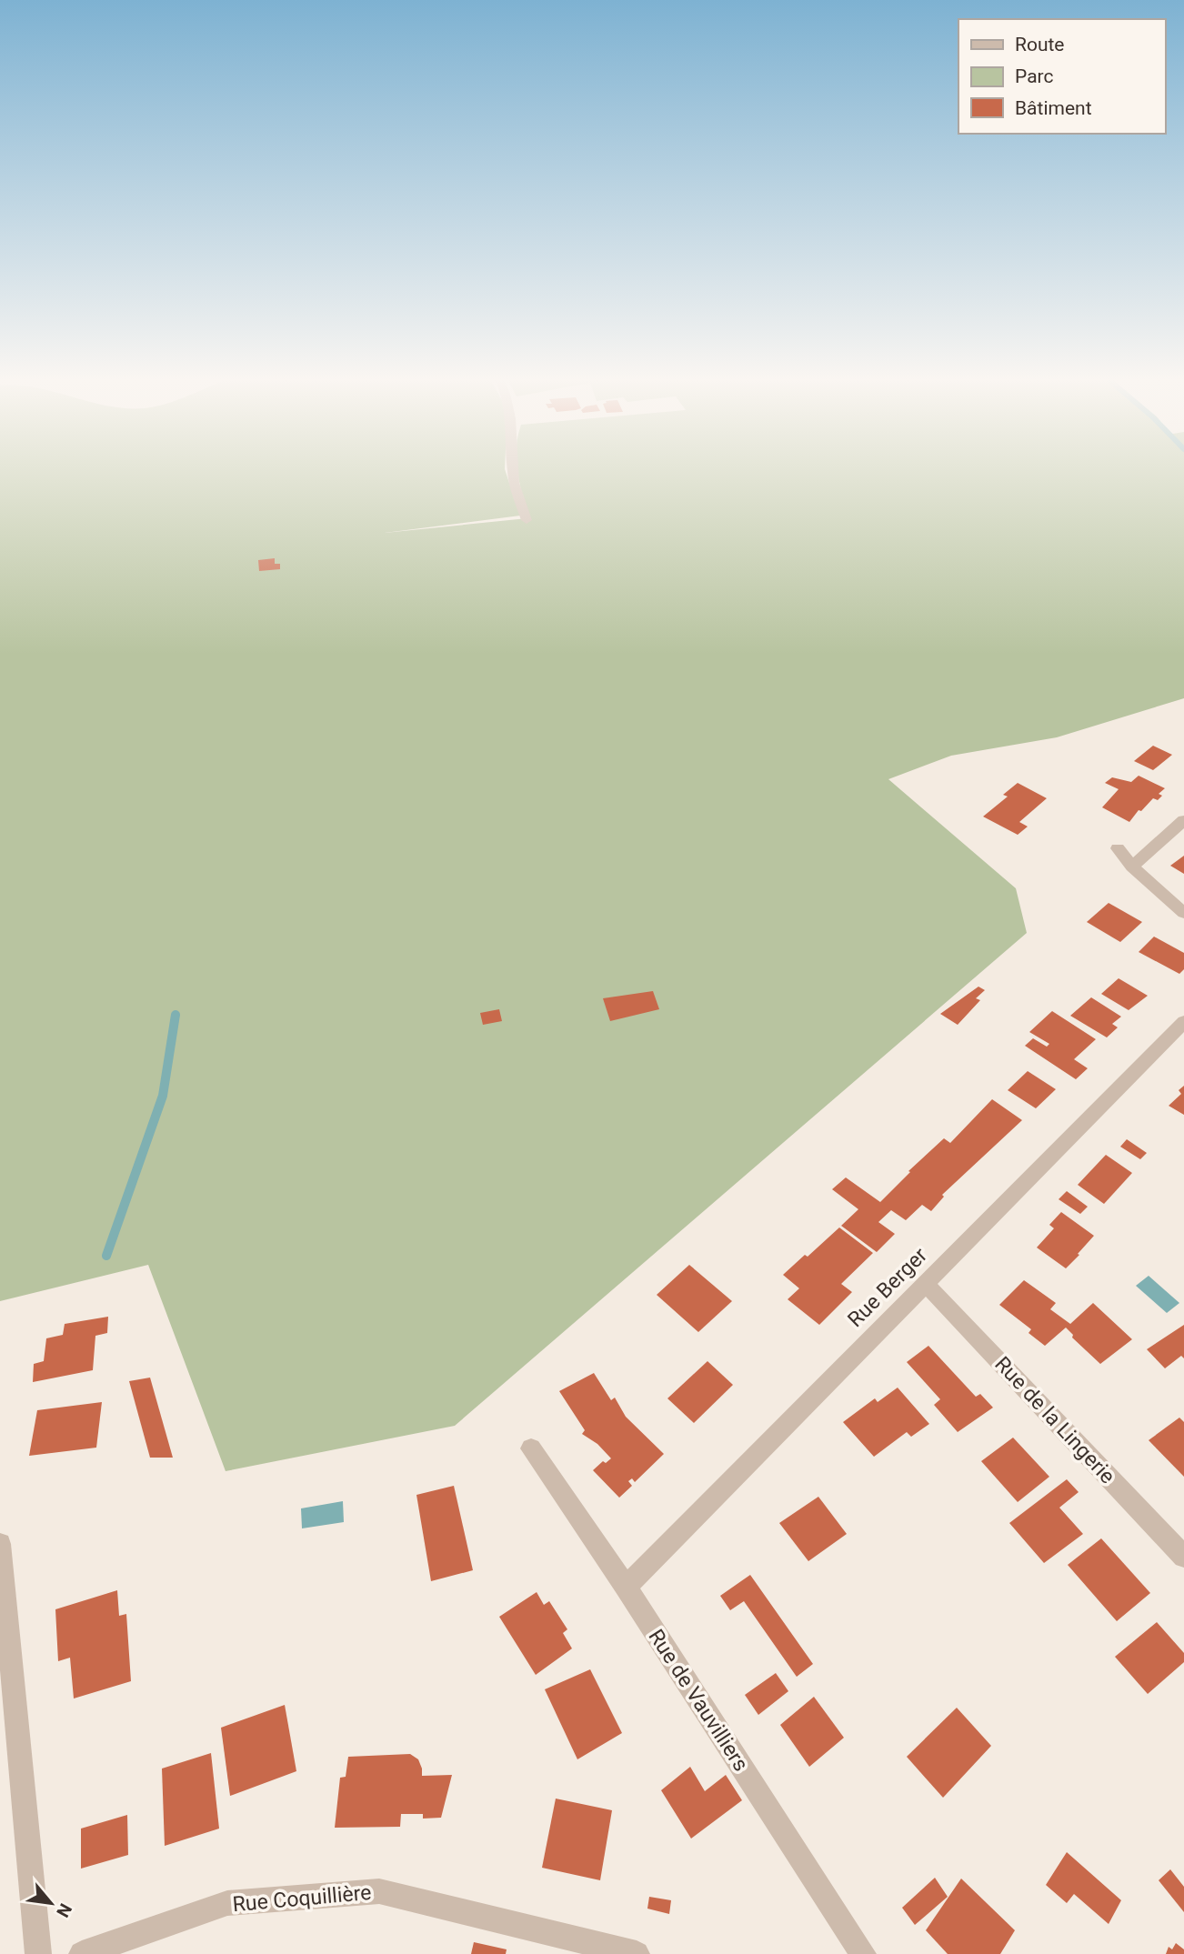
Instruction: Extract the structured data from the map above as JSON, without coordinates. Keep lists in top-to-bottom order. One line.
{"streets":{"street":["Rue Berger","Rue de la Lingerie","Rue de Vauvilliers","Rue Coquillière"]},"crossings":[["Rue Berger","Rue de la Lingerie"],["Rue Berger","Rue de Vauvilliers"]],"legend":["Route","Parc","Bâtiment"],"north":"bottom right"}
